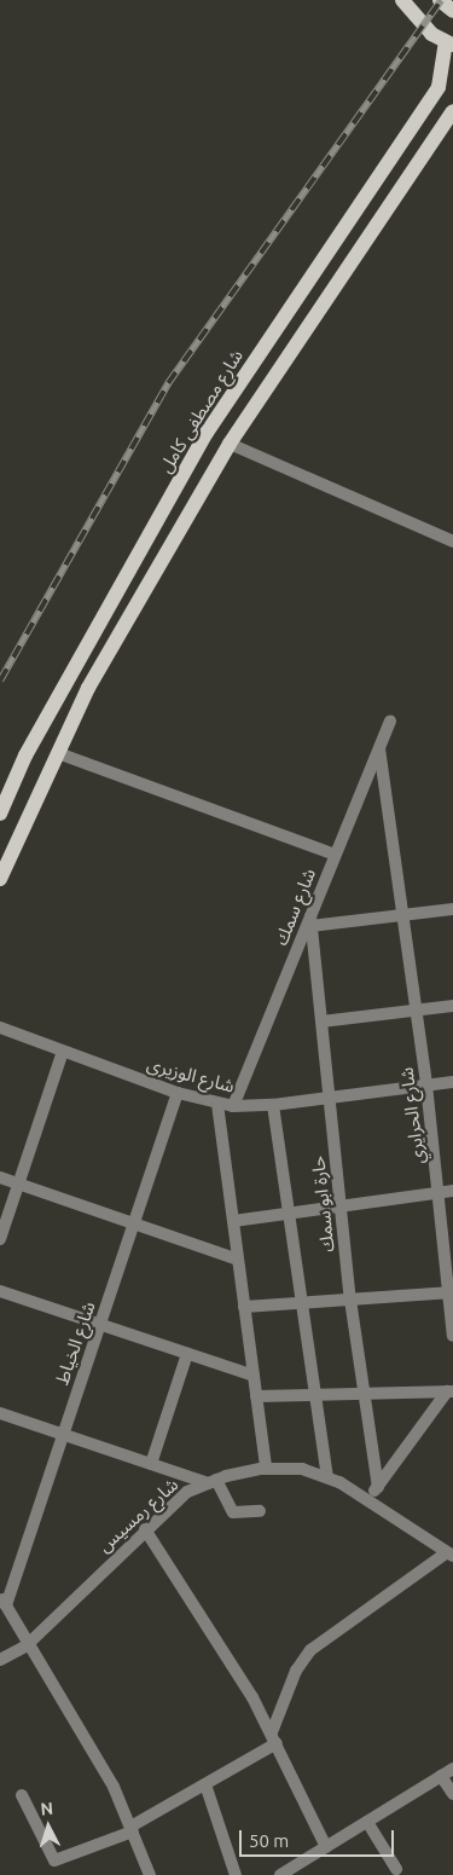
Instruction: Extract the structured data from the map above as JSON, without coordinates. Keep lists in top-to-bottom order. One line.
{"streets":{"main road":["شارع مصطفى كامل"],"street":["شارع سمك","شارع الوزيرى","شارع الحرايري","حارة ابو سمك","شارع الخياط","شارع رمسيس"]},"crossings":[["شارع سمك","شارع الوزيرى"],["شارع سمك","شارع الحرايري"],["شارع سمك","حارة ابو سمك"],["شارع الوزيرى","شارع الحرايري"],["شارع الوزيرى","حارة ابو سمك"],["شارع الوزيرى","شارع الخياط"]],"scale_bar":"50 m","north":"top"}
